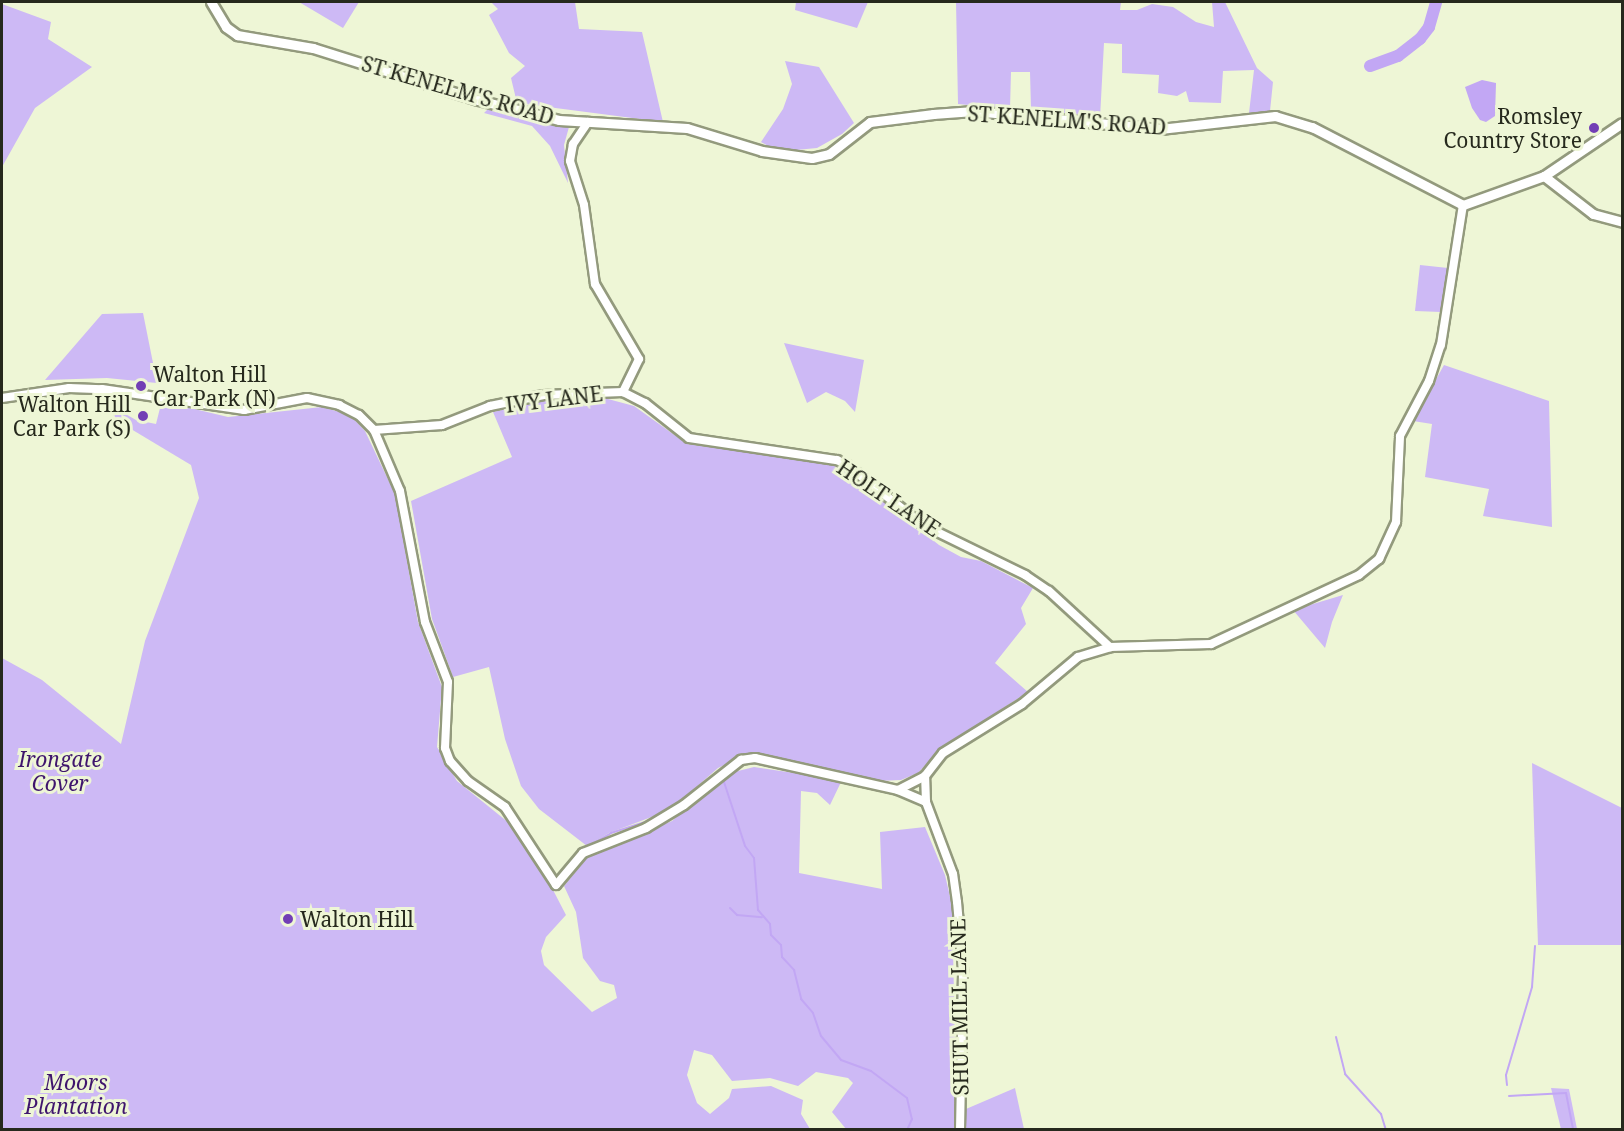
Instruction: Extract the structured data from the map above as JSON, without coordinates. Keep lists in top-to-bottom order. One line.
{"streets":{"street":["ST KENELM'S ROAD","IVY LANE","HOLT LANE","SHUT MILL LANE"]},"crossings":[["ST KENELM'S ROAD","IVY LANE"],["IVY LANE","HOLT LANE"]],"parks":["Irongate Cover","Moors Plantation"],"places":["Romsley Country Store","Walton Hill Car Park (N)","Walton Hill Car Park (S)","Walton Hill"]}
